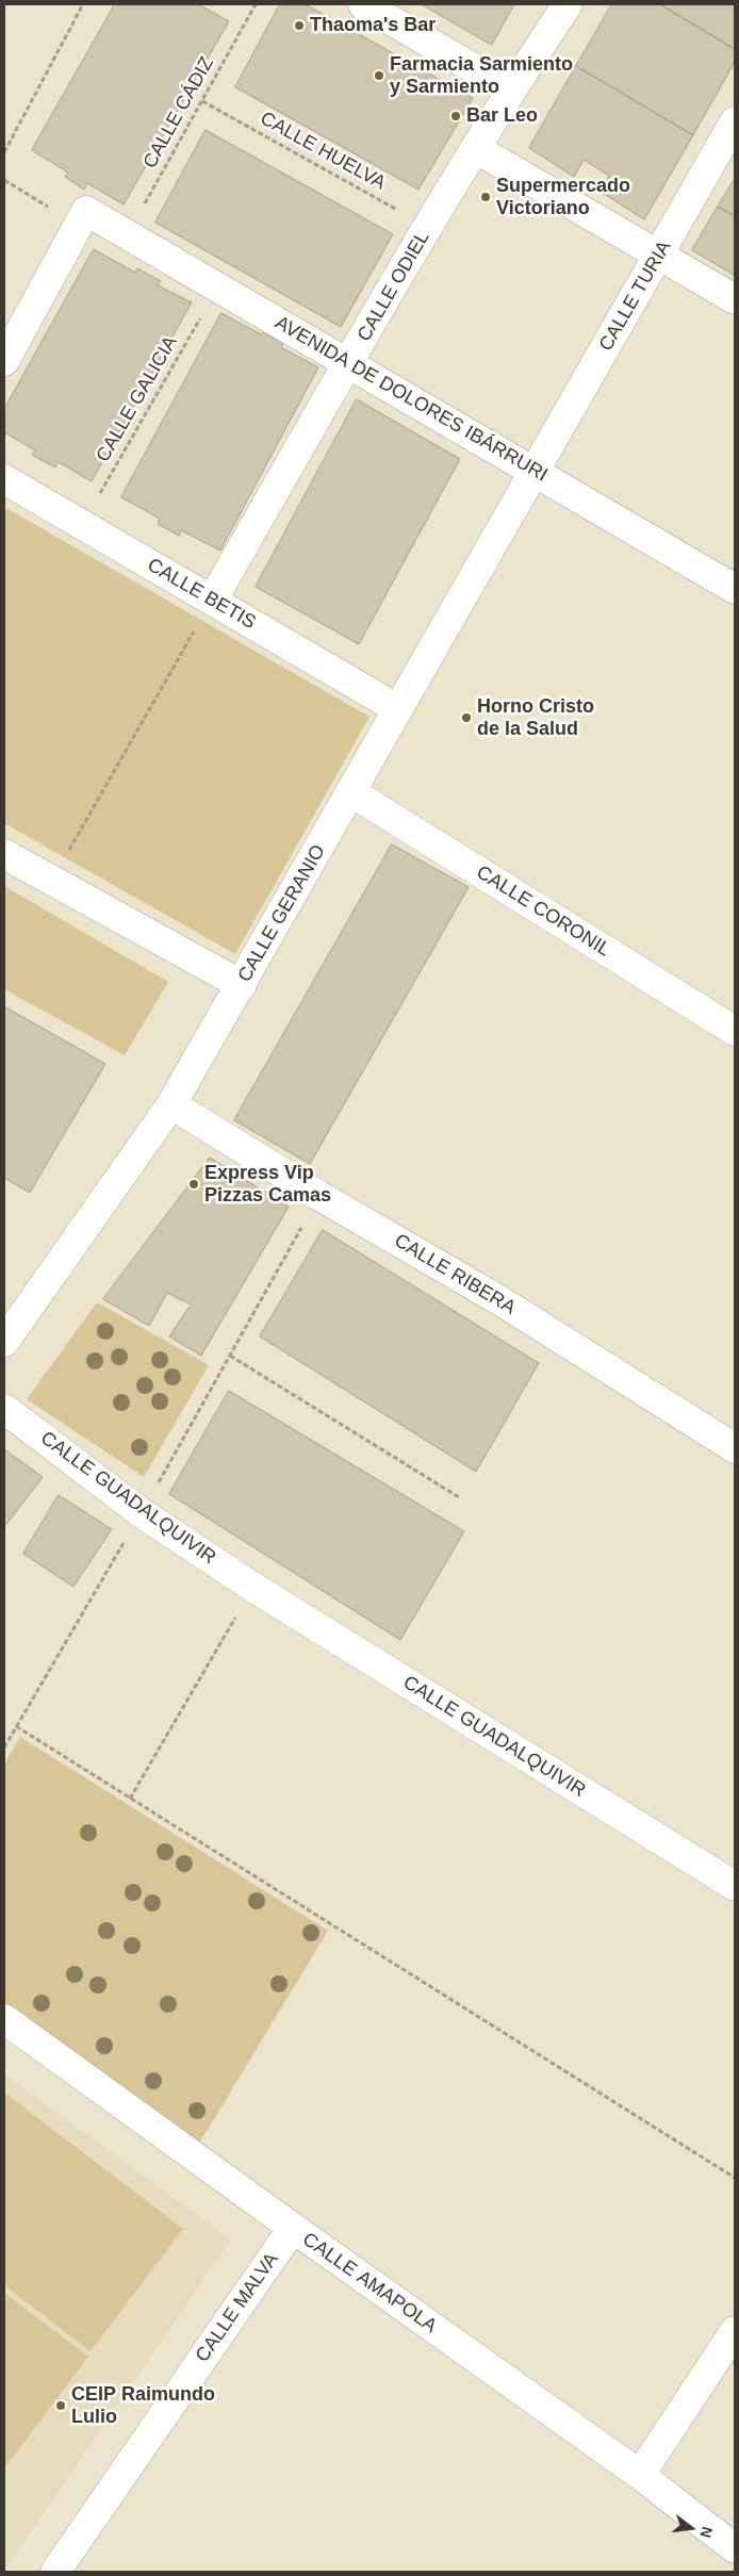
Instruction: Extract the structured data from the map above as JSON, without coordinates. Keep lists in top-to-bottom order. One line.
{"streets":{"street":["CALLE ODIEL","CALLE TURIA","AVENIDA DE DOLORES IBÁRRURI","CALLE BETIS","CALLE CORONIL","CALLE GERANIO","CALLE RIBERA","CALLE GUADALQUIVIR","CALLE AMAPOLA","CALLE MALVA"],"path":["CALLE CÁDIZ","CALLE HUELVA","CALLE GALICIA"]},"crossings":[["CALLE CÁDIZ","CALLE HUELVA"],["CALLE CÁDIZ","AVENIDA DE DOLORES IBÁRRURI"],["CALLE HUELVA","CALLE ODIEL"],["CALLE ODIEL","AVENIDA DE DOLORES IBÁRRURI"],["CALLE ODIEL","CALLE BETIS"],["CALLE TURIA","AVENIDA DE DOLORES IBÁRRURI"],["CALLE TURIA","CALLE GERANIO"],["CALLE GALICIA","AVENIDA DE DOLORES IBÁRRURI"],["CALLE GALICIA","CALLE BETIS"],["AVENIDA DE DOLORES IBÁRRURI","CALLE GERANIO"],["CALLE BETIS","CALLE GERANIO"],["CALLE CORONIL","CALLE GERANIO"],["CALLE GERANIO","CALLE RIBERA"],["CALLE AMAPOLA","CALLE MALVA"]],"places":["Thaoma's Bar","Farmacia Sarmiento y Sarmiento","Bar Leo","Supermercado Victoriano","Horno Cristo de la Salud","Express Vip Pizzas Camas","CEIP Raimundo Lulio"],"north":"right"}
